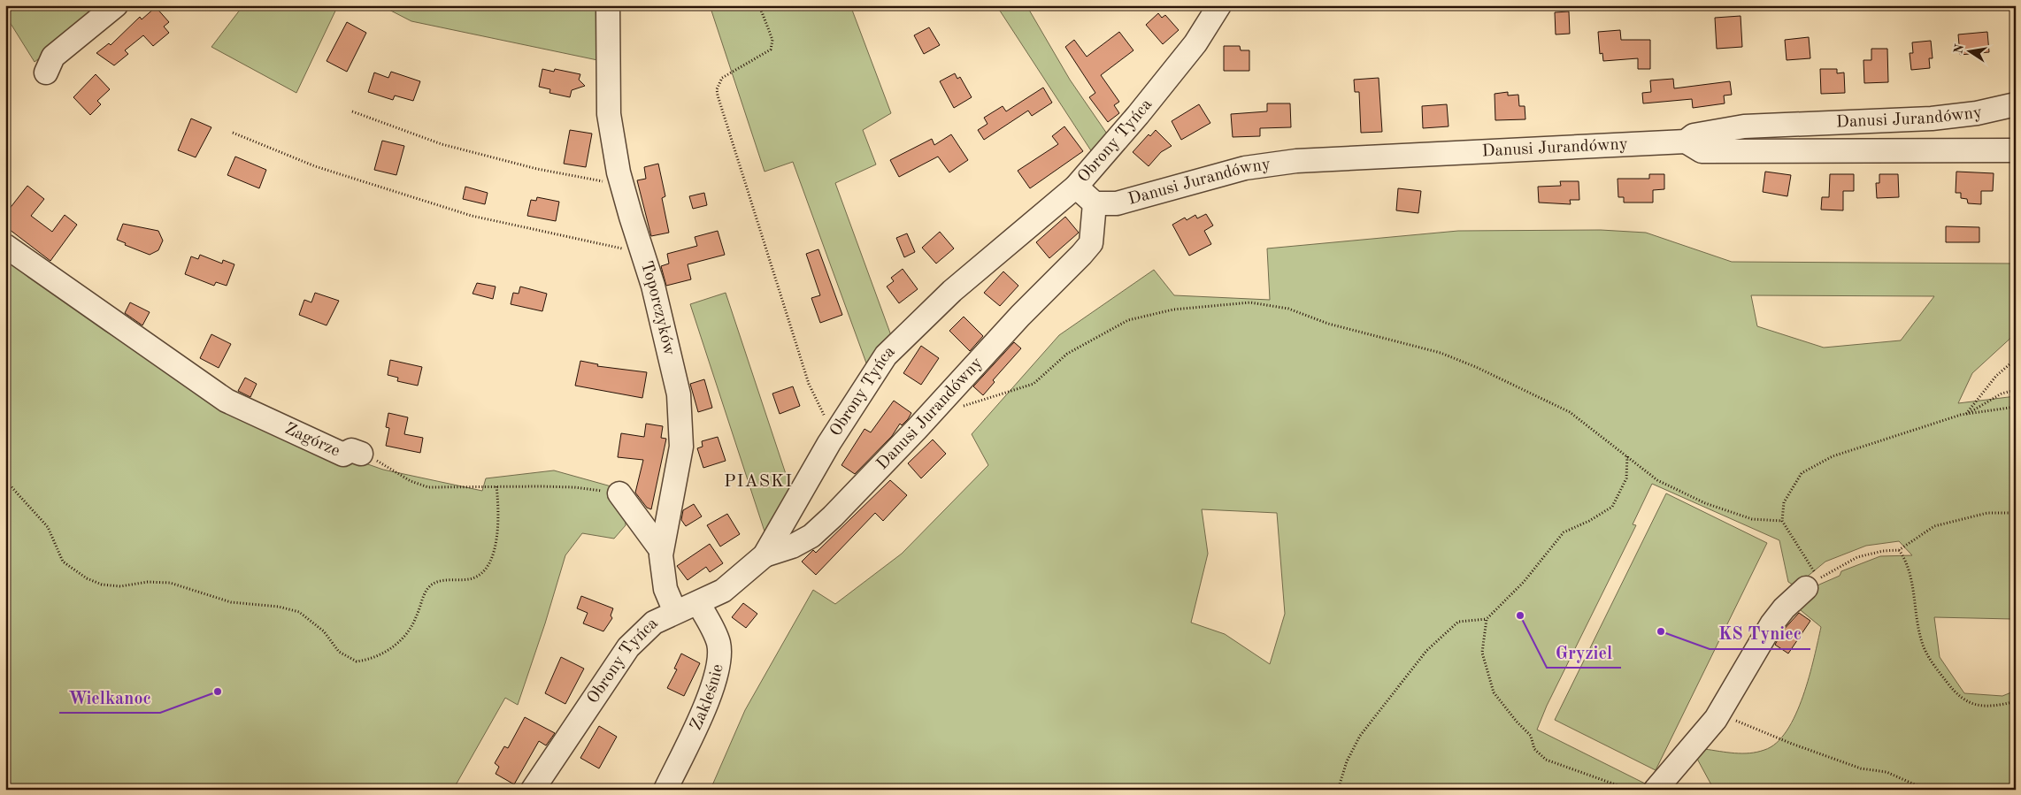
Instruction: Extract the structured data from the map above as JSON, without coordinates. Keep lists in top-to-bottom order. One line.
{"streets":{"street":["Danusi Jurandówny","Obrony Tyńca","Toporczyków","Zagórze","Zakleśnie"]},"crossings":[["Danusi Jurandówny","Obrony Tyńca"],["Obrony Tyńca","Toporczyków"],["Obrony Tyńca","Zakleśnie"]],"districts":["PIASKI"],"places":["Gryziel","KS Tyniec","Wielkanoc"],"north":"left"}
